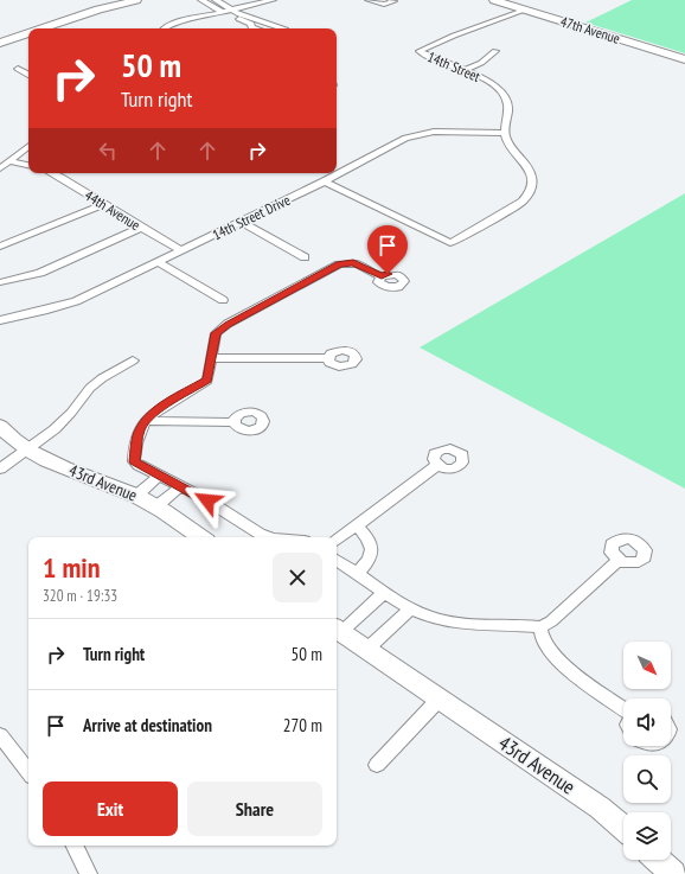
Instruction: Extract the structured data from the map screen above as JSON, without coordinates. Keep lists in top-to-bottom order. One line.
{"streets":{"main road":["47th Avenue","43rd Avenue"],"street":["14th Street","44th Avenue","14th Street Drive"]},"crossings":[["47th Avenue","14th Street"],["14th Street","14th Street Drive"],["44th Avenue","14th Street Drive"]],"north":"bottom right","page":{"turn":["50 m","Turn right"],"heading":["1 min","320 m · 19:33"],"list":[{"name":"Turn right","value":"50 m"},{"name":"Arrive at destination","value":"270 m"}],"buttons":["Exit","Share"]}}
